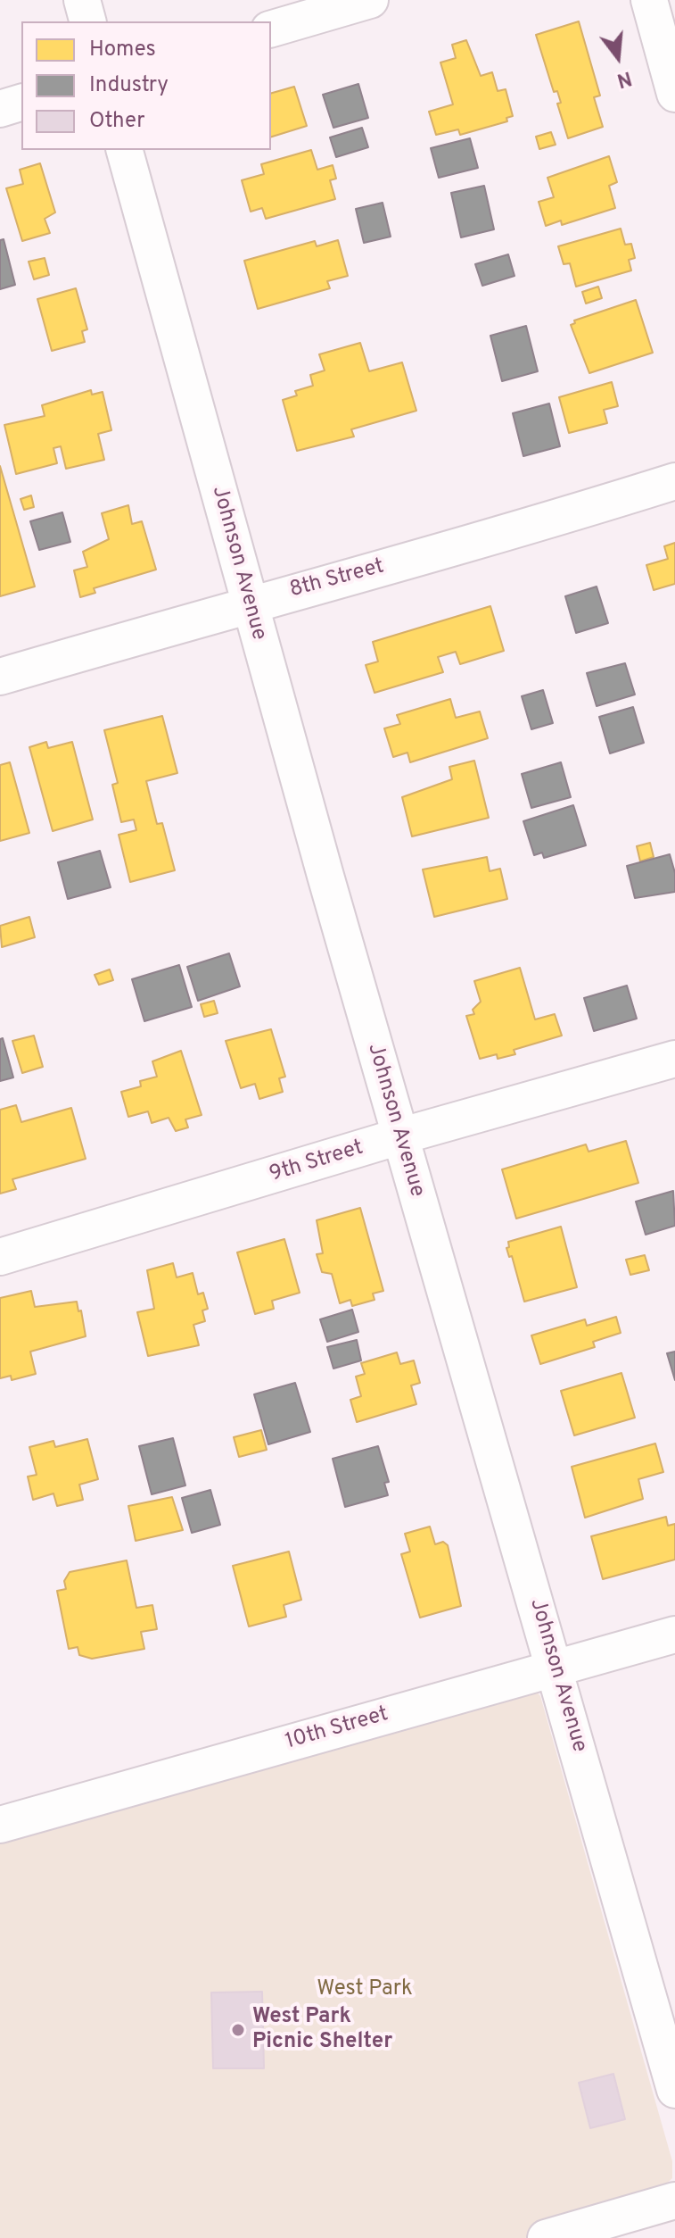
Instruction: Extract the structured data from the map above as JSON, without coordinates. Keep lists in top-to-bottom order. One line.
{"streets":{"street":["Johnson Avenue","8th Street","9th Street","10th Street"]},"crossings":[["Johnson Avenue","8th Street"],["Johnson Avenue","9th Street"],["Johnson Avenue","10th Street"]],"parks":["West Park"],"places":["West Park Picnic Shelter"],"legend":["Homes","Industry","Other"],"north":"bottom"}
